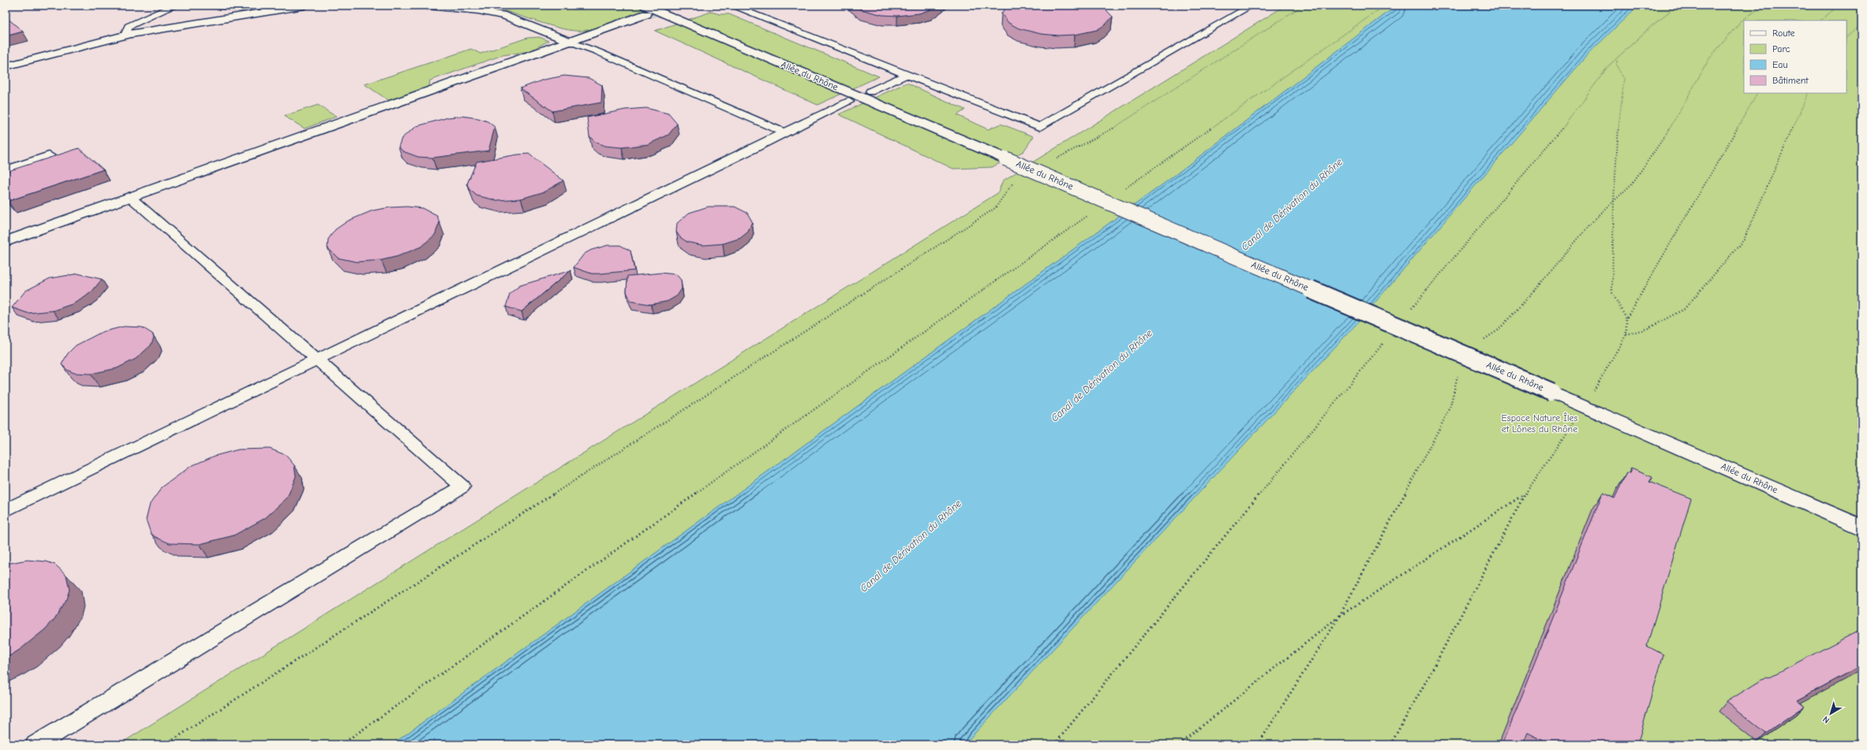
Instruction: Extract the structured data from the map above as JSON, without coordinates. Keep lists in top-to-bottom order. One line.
{"streets":{"street":["Allée du Rhône"]},"water":["Canal de Dérivation du Rhône"],"parks":["Espace Nature Îles et Lônes du Rhône"],"legend":["Route","Parc","Eau","Bâtiment"],"north":"bottom left"}
